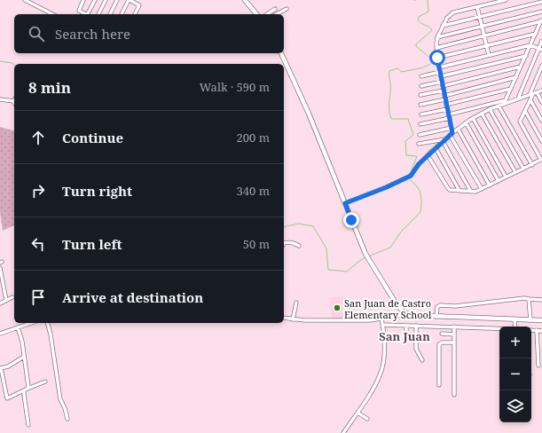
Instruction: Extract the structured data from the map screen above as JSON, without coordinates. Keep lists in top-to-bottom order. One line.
{"districts":["San Juan"],"places":["San Juan de Castro Elementary School"],"page":{"search":"Search here","heading":["8 min","Walk · 590 m"],"list":[["Continue","200 m"],["Turn right","340 m"],["Turn left","50 m"],"Arrive at destination"],"map_buttons":["+","−"]}}
